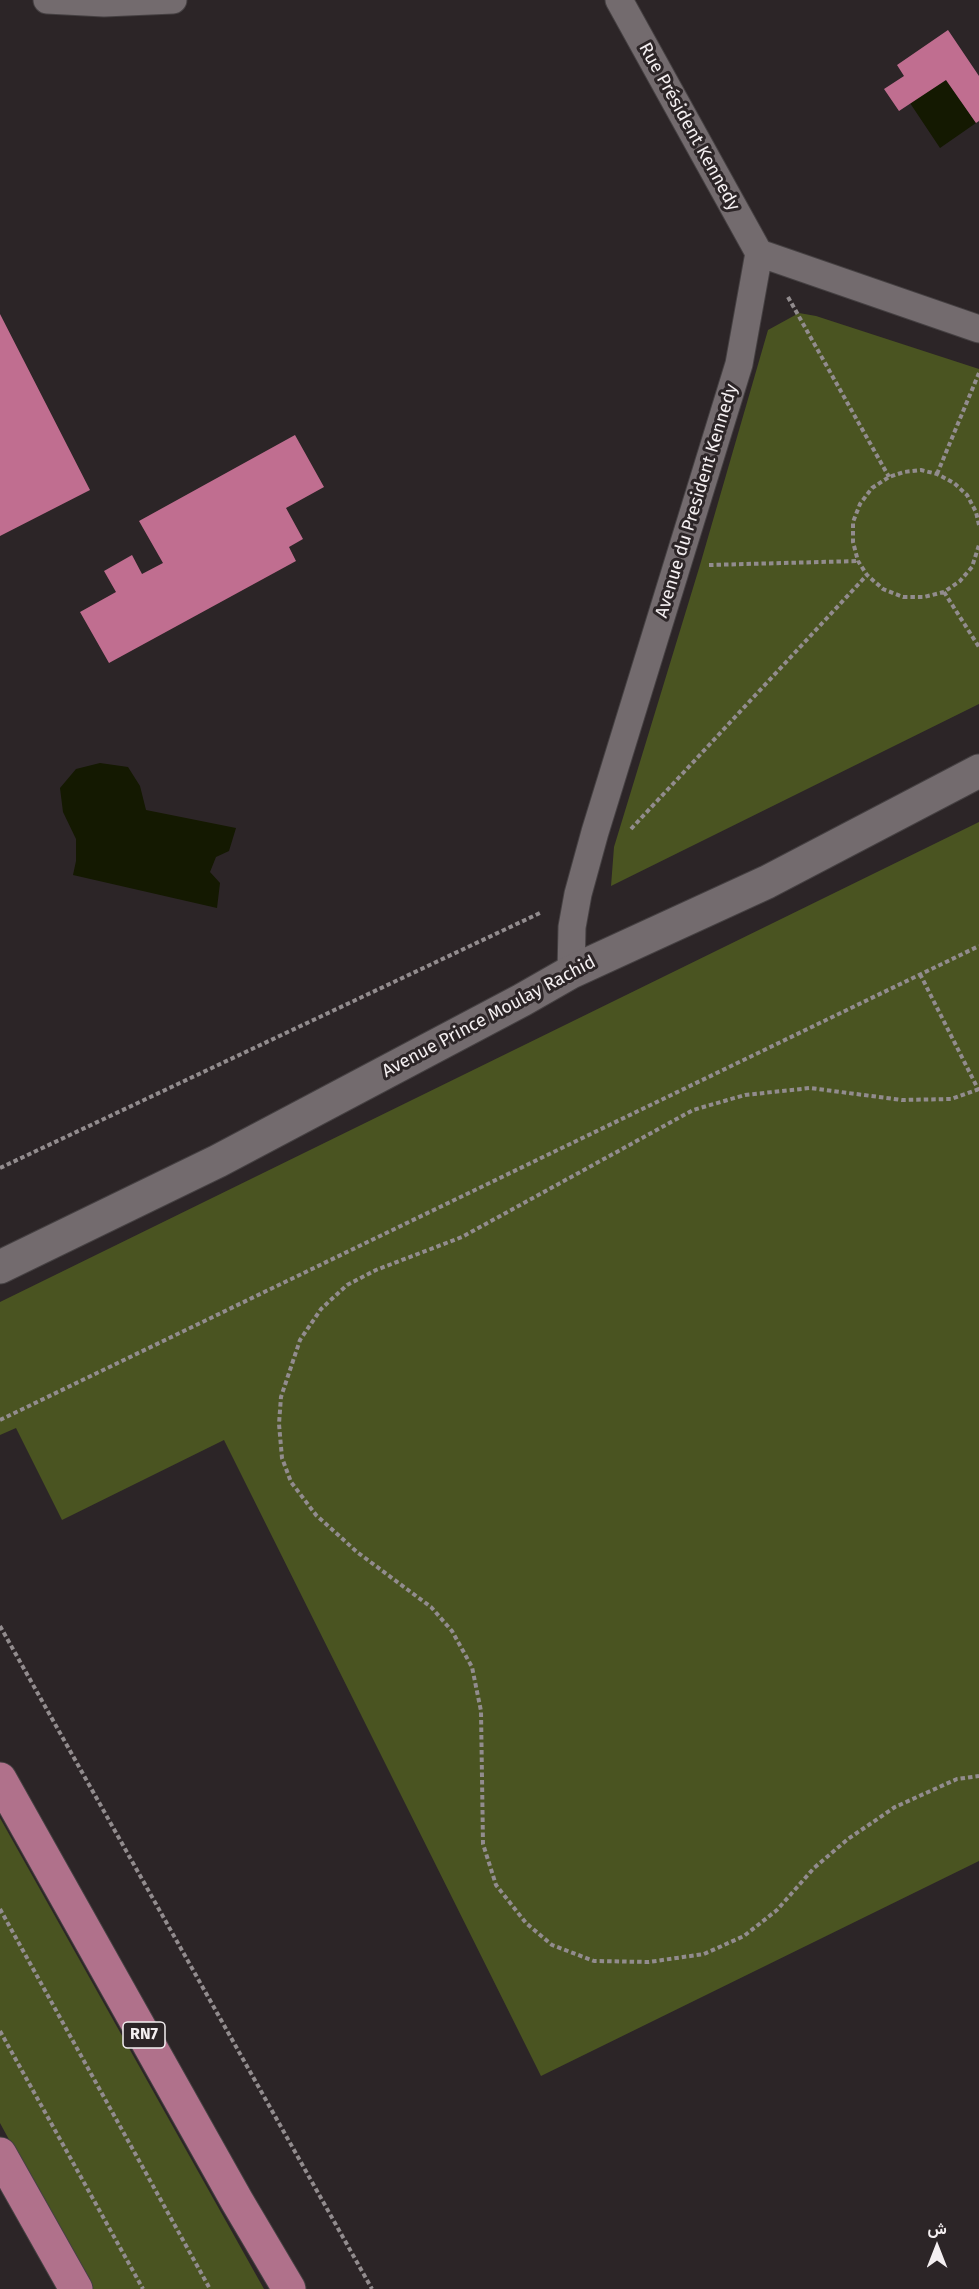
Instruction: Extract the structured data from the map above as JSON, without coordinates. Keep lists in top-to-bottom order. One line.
{"streets":{"main road":["RN7"],"street":["Rue Président Kennedy","Avenue du President Kennedy","Avenue Prince Moulay Rachid"]},"crossings":[["Rue Président Kennedy","Avenue du President Kennedy"],["Avenue du President Kennedy","Avenue Prince Moulay Rachid"]],"north":"top"}
